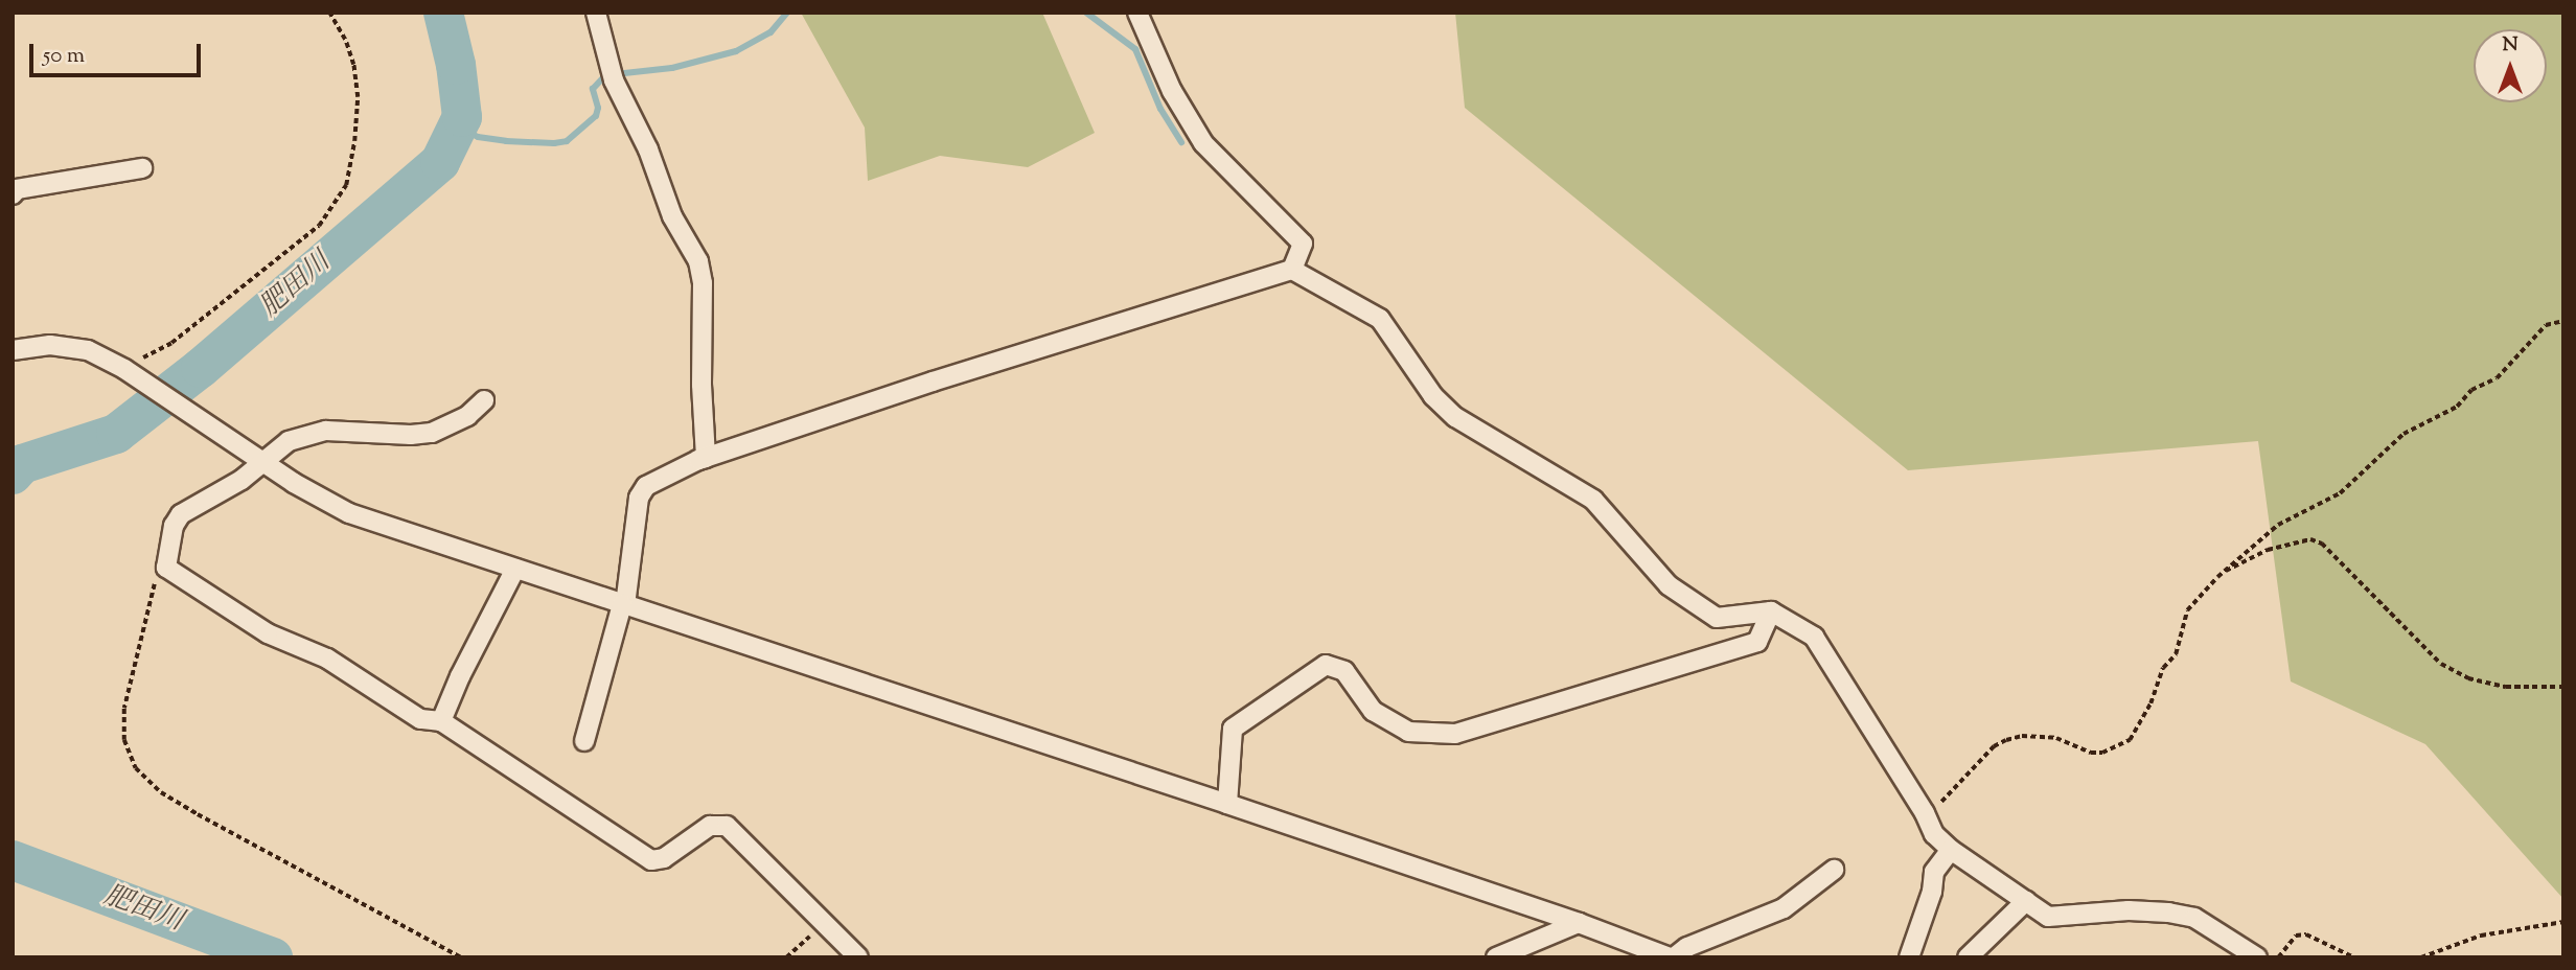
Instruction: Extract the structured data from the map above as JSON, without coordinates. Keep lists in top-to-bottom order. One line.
{"water":["肥田川"],"scale_bar":"50 m","north":"top"}
